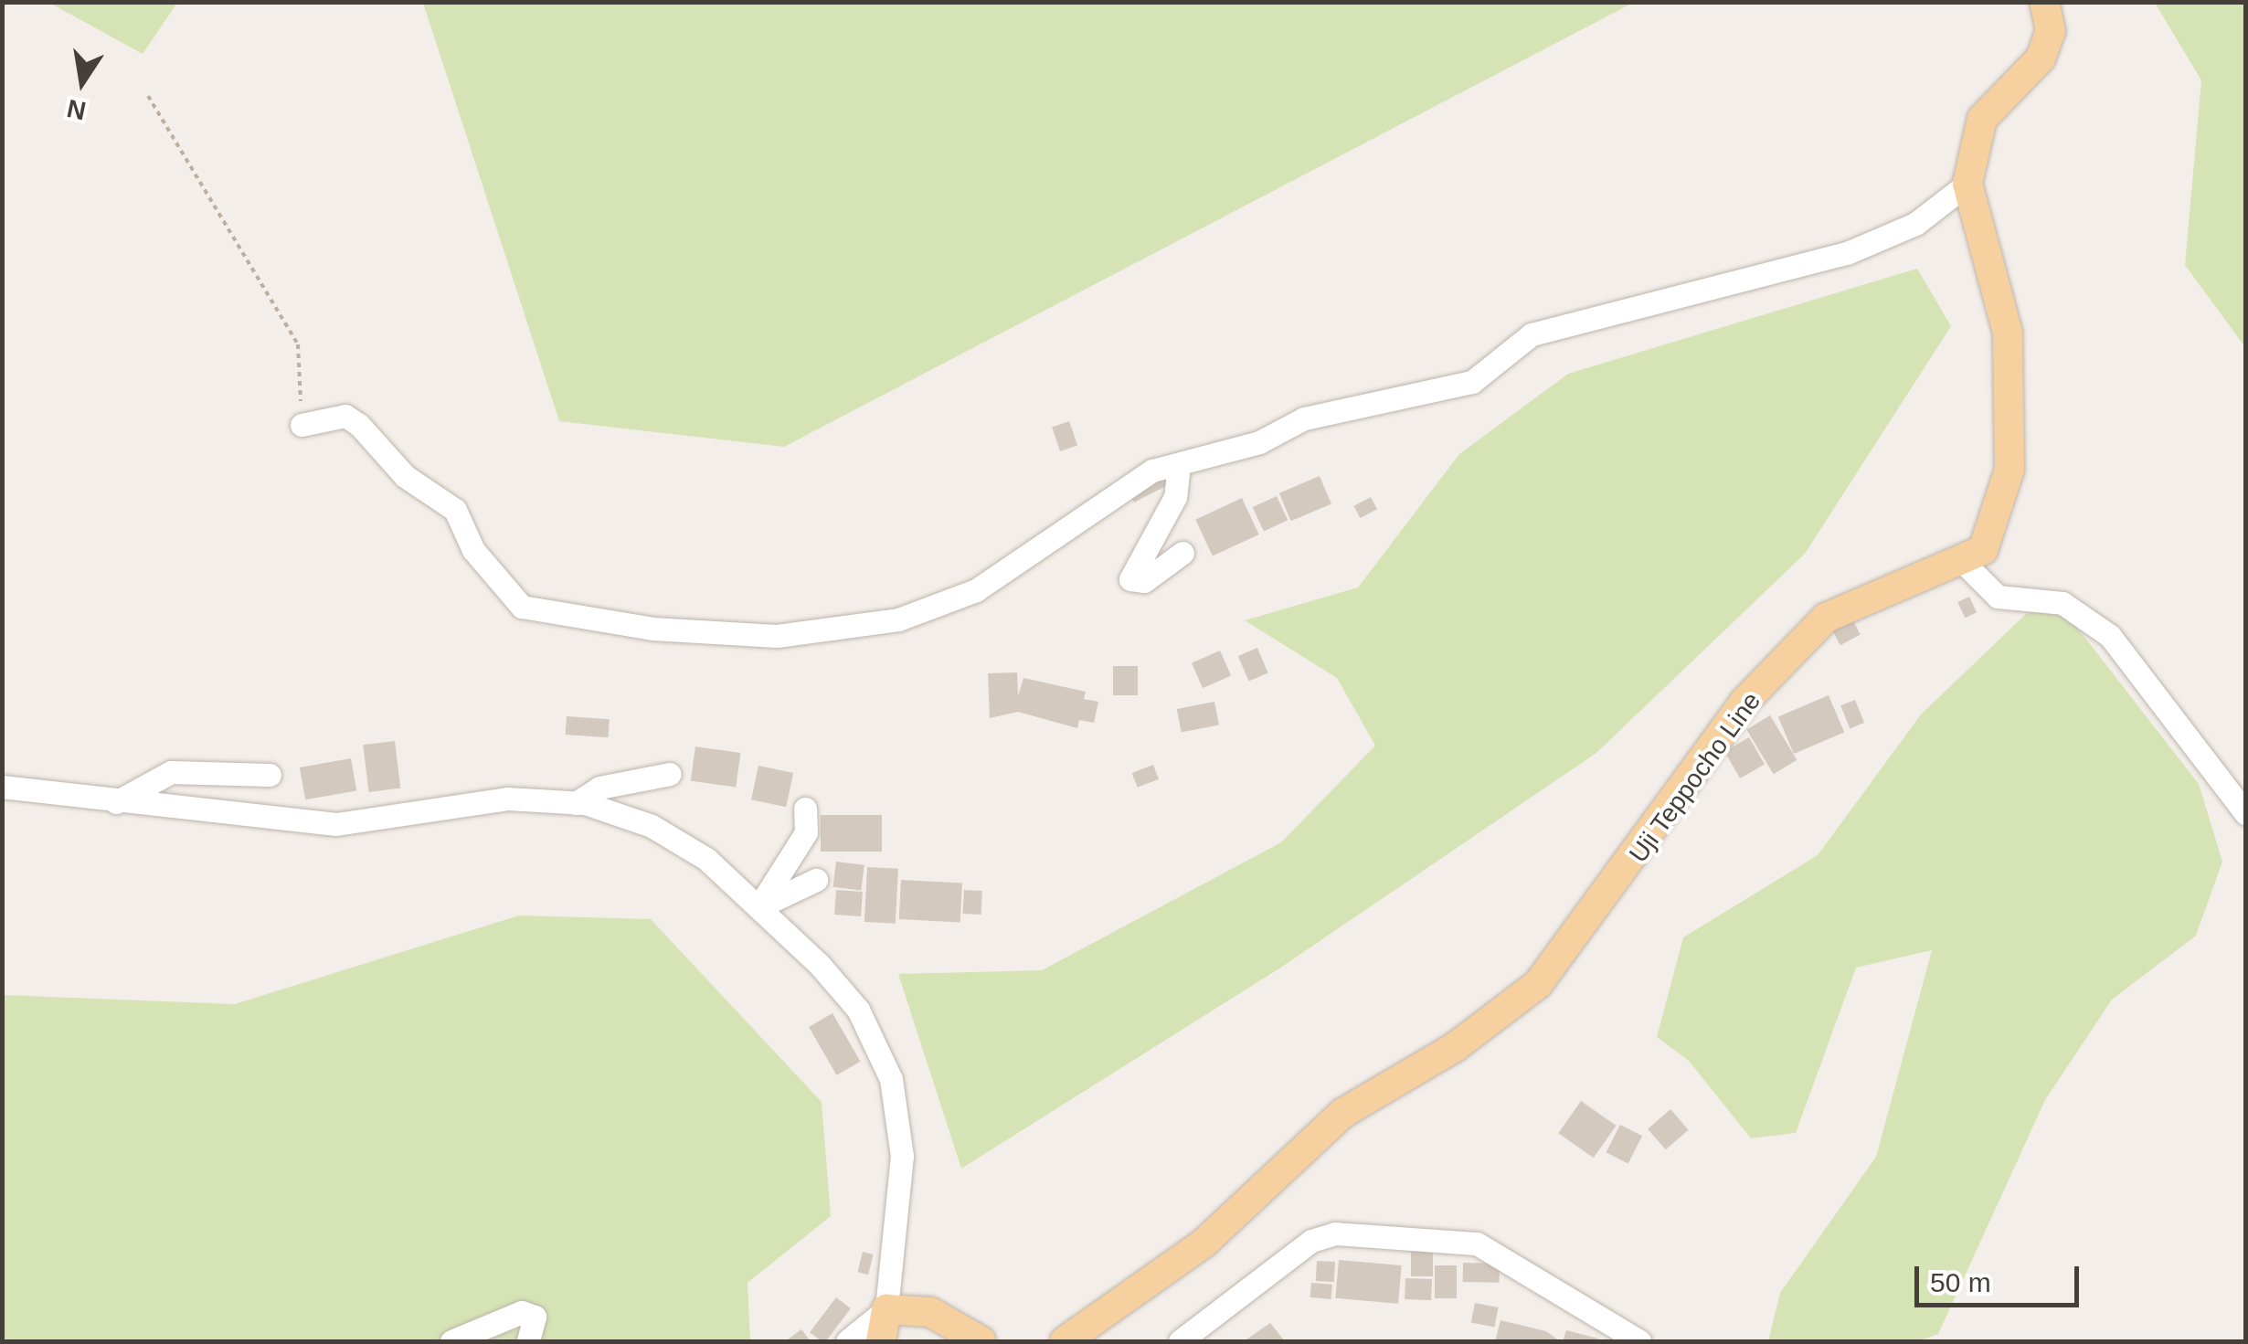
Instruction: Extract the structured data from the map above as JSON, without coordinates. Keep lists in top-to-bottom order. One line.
{"streets":{"main road":["Uji Teppocho Line"]},"scale_bar":"50 m","north":"bottom"}
